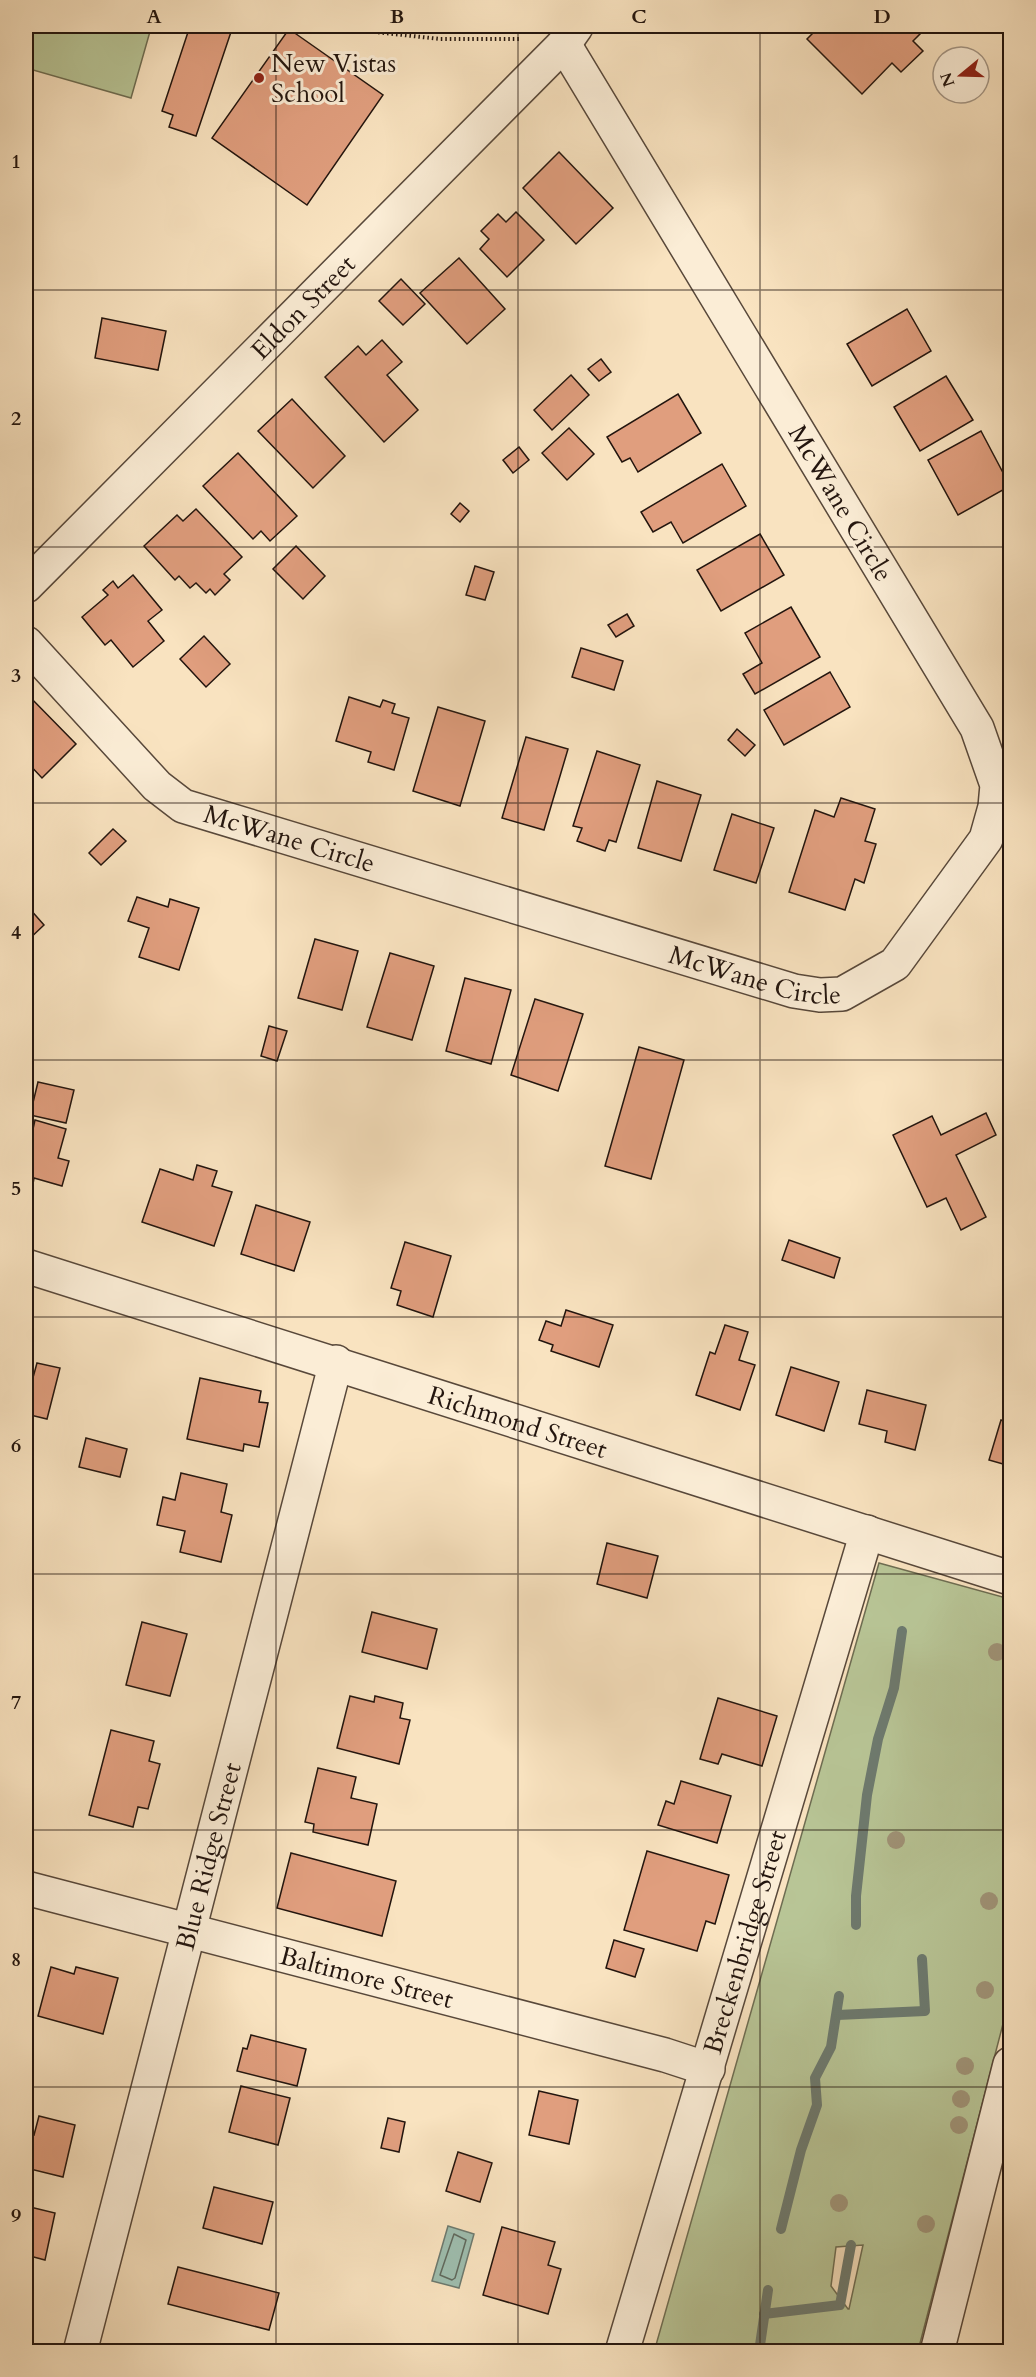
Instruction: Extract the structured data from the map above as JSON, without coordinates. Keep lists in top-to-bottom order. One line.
{"streets":{"street":["Eldon Street","McWane Circle","Richmond Street","Blue Ridge Street","Breckenbridge Street","Baltimore Street"]},"crossings":[["Eldon Street","McWane Circle"],["Richmond Street","Blue Ridge Street"],["Richmond Street","Breckenbridge Street"],["Blue Ridge Street","Baltimore Street"],["Breckenbridge Street","Baltimore Street"]],"places":["New Vistas School"],"north":"left","grid":{"columns":["A","B","C","D"],"rows":["1","2","3","4","5","6","7","8","9"]}}
